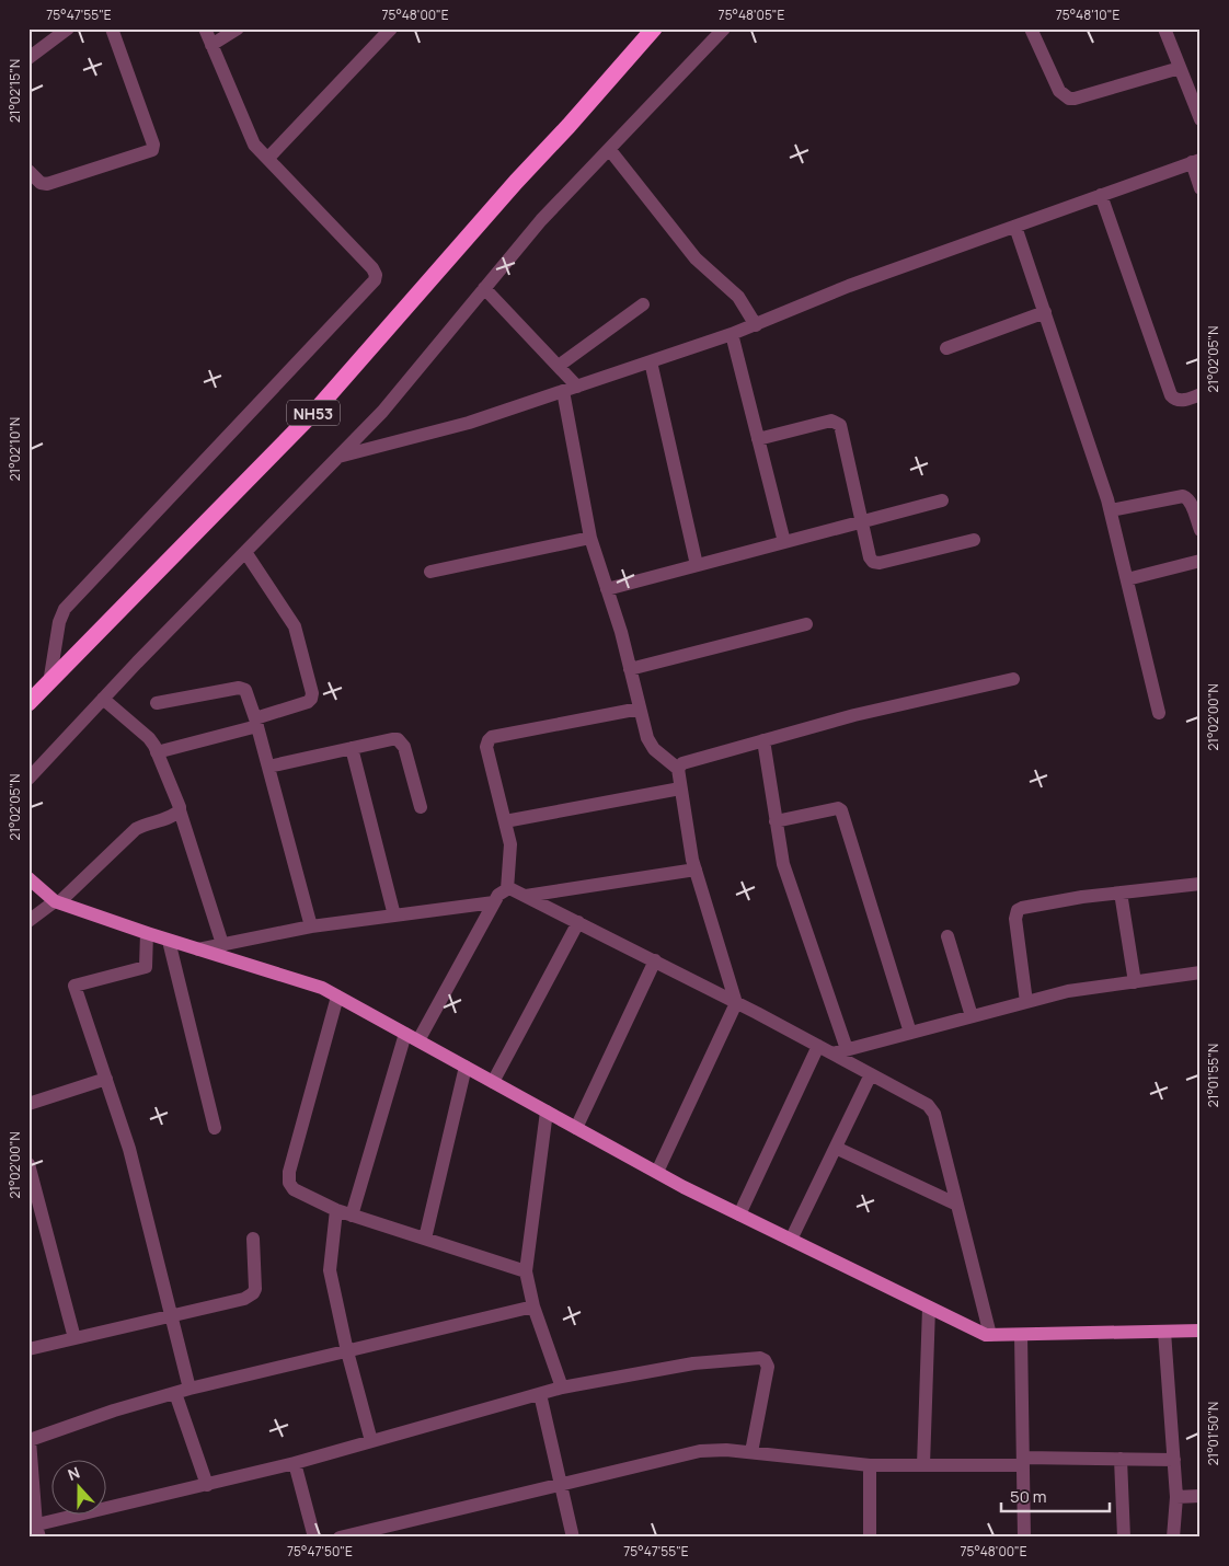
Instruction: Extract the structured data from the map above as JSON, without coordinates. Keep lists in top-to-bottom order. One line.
{"streets":{"highway":["NH53"]},"scale_bar":"50 m","north":"top","coordinates":["75°47'55\"E","75°48'00\"E","75°48'05\"E","75°48'10\"E","21°02'15\"N","21°02'05\"N","21°02'10\"N","21°02'00\"N","21°01'55\"N","21°01'50\"N","75°47'50\"E"]}
